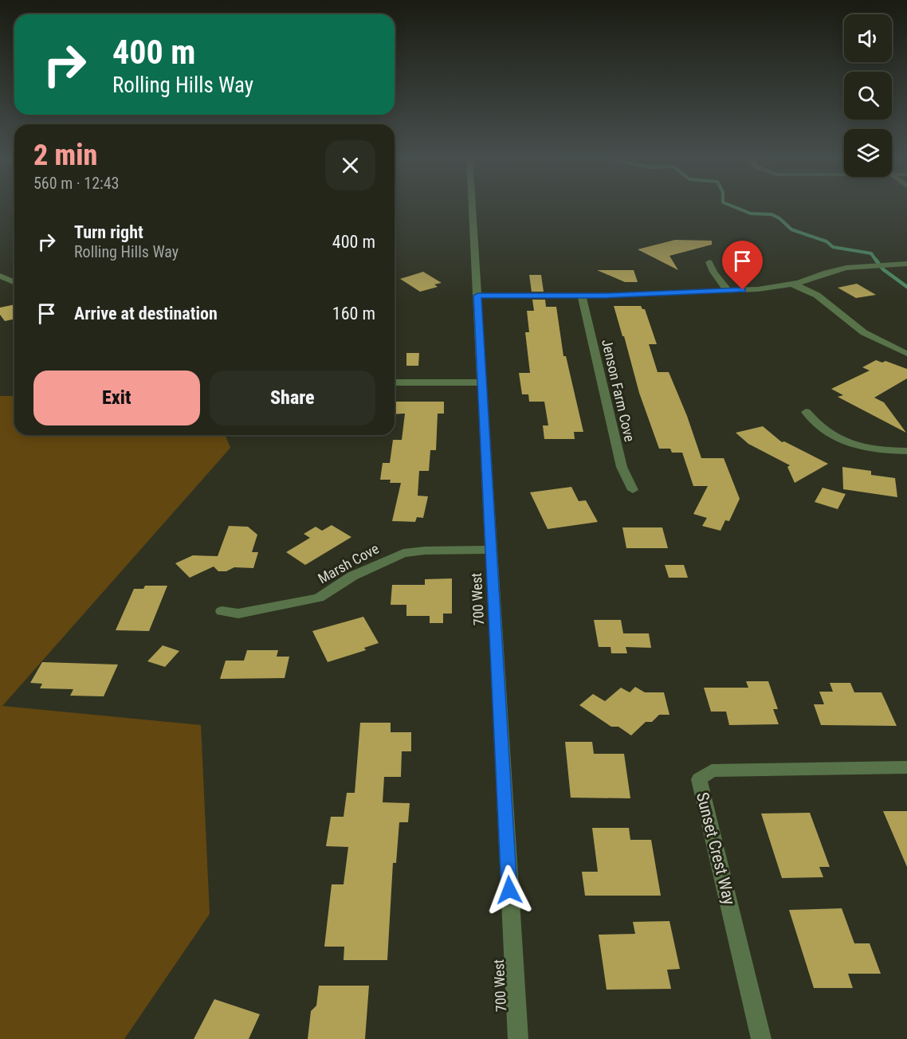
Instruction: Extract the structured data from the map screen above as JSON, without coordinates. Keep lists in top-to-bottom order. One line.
{"streets":{"street":["Jenson Farm Cove","Marsh Cove","700 West","Sunset Crest Way"]},"crossings":[["Marsh Cove","700 West"]],"page":{"turn":["400 m","Rolling Hills Way"],"heading":["2 min","560 m · 12:43"],"list":[{"name":"Turn right","note":"Rolling Hills Way","value":"400 m"},{"name":"Arrive at destination","value":"160 m"}],"buttons":["Exit","Share"]}}
